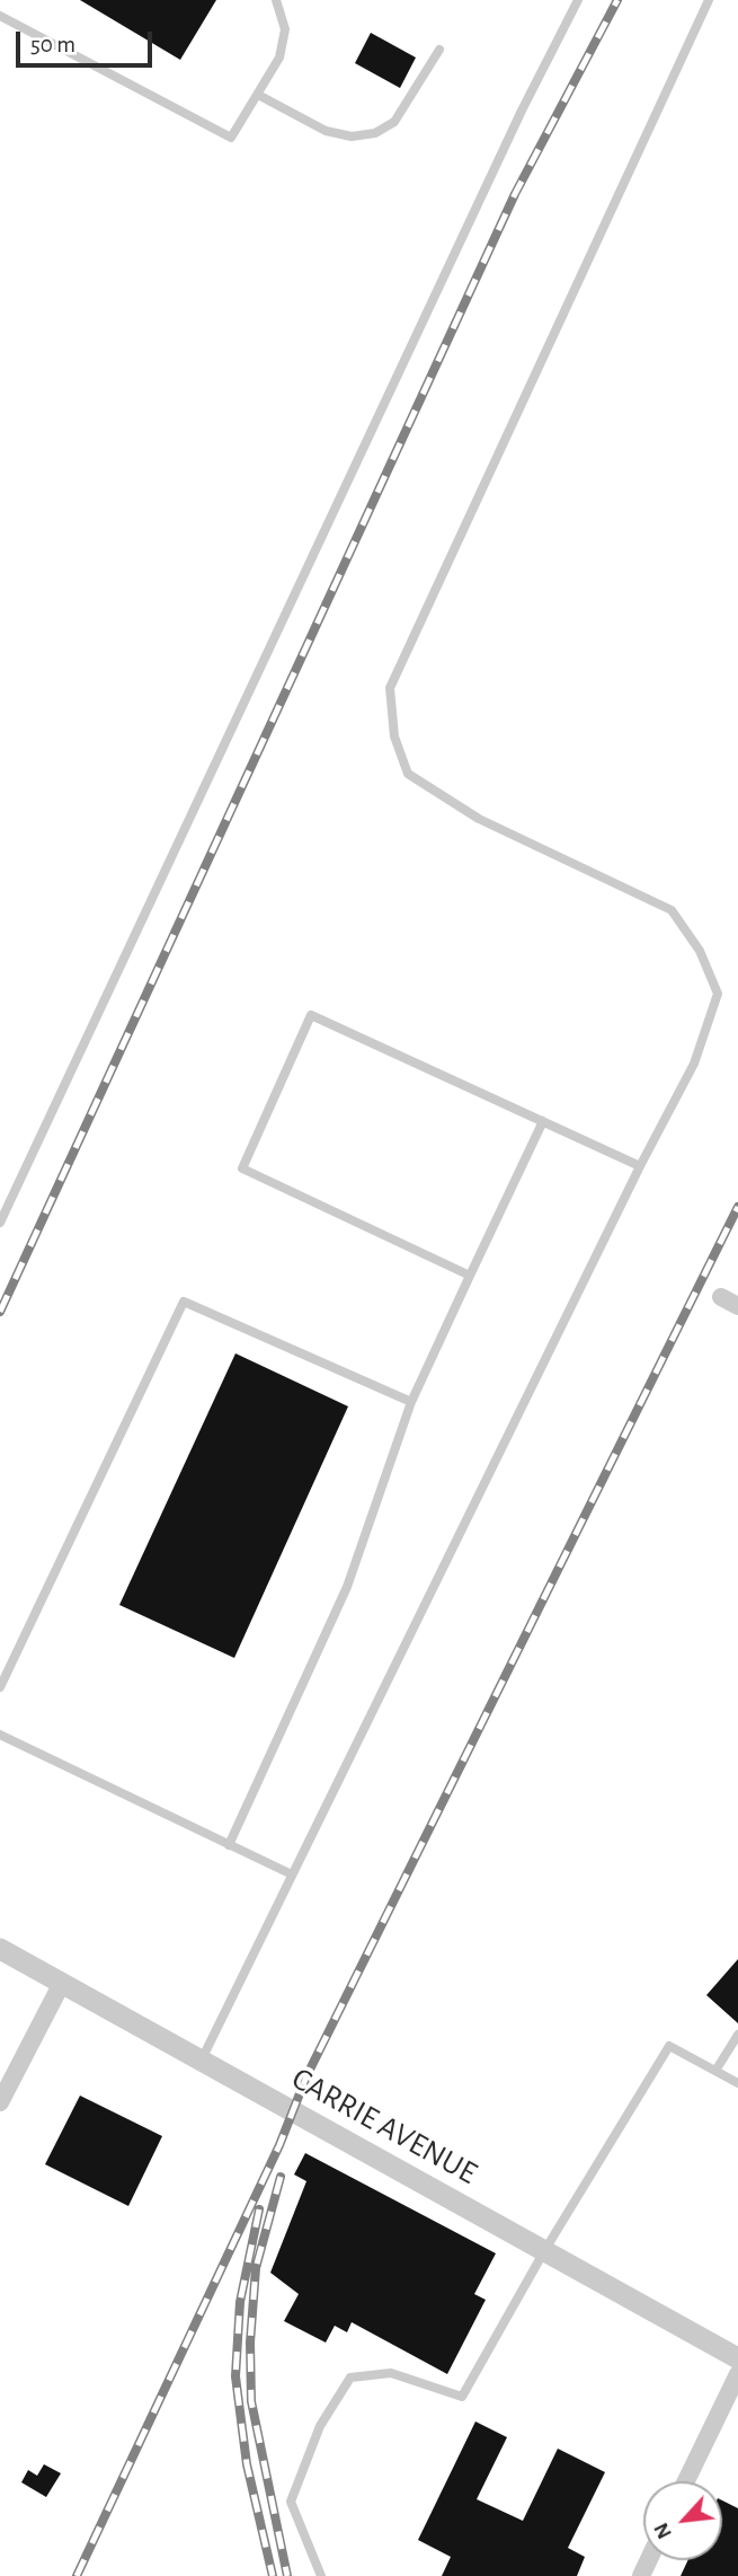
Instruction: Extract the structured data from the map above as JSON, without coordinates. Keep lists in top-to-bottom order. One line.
{"streets":{"street":["CARRIE AVENUE"]},"scale_bar":"50 m","north":"bottom left"}
